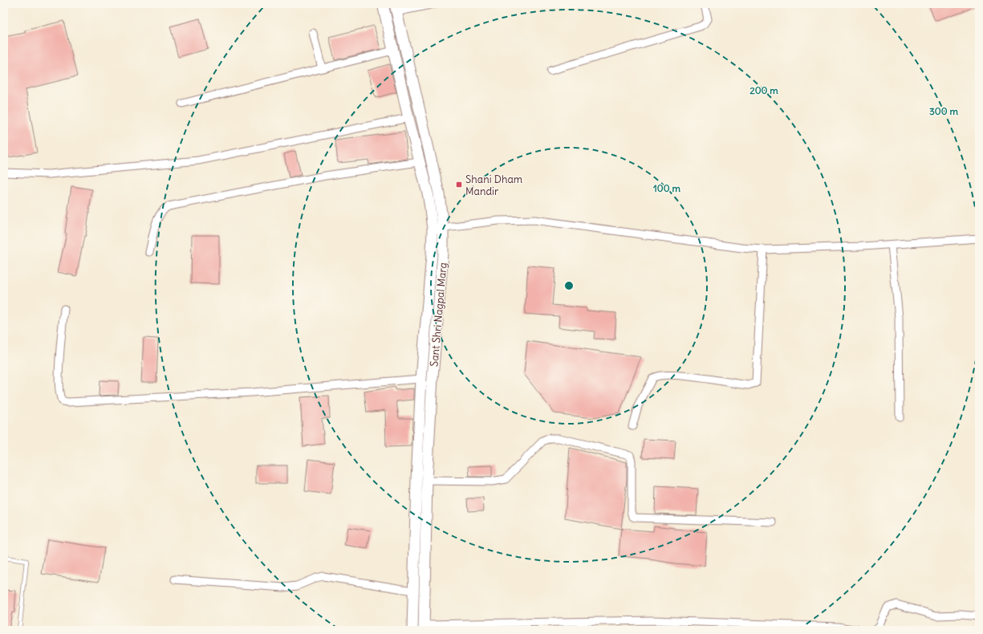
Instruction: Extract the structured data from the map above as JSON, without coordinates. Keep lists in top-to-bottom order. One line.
{"streets":{"main road":["Sant Shri Nagpal Marg"]},"places":{"transit":["Shani Dham Mandir"]},"rings":["200 m","300 m","100 m"]}
